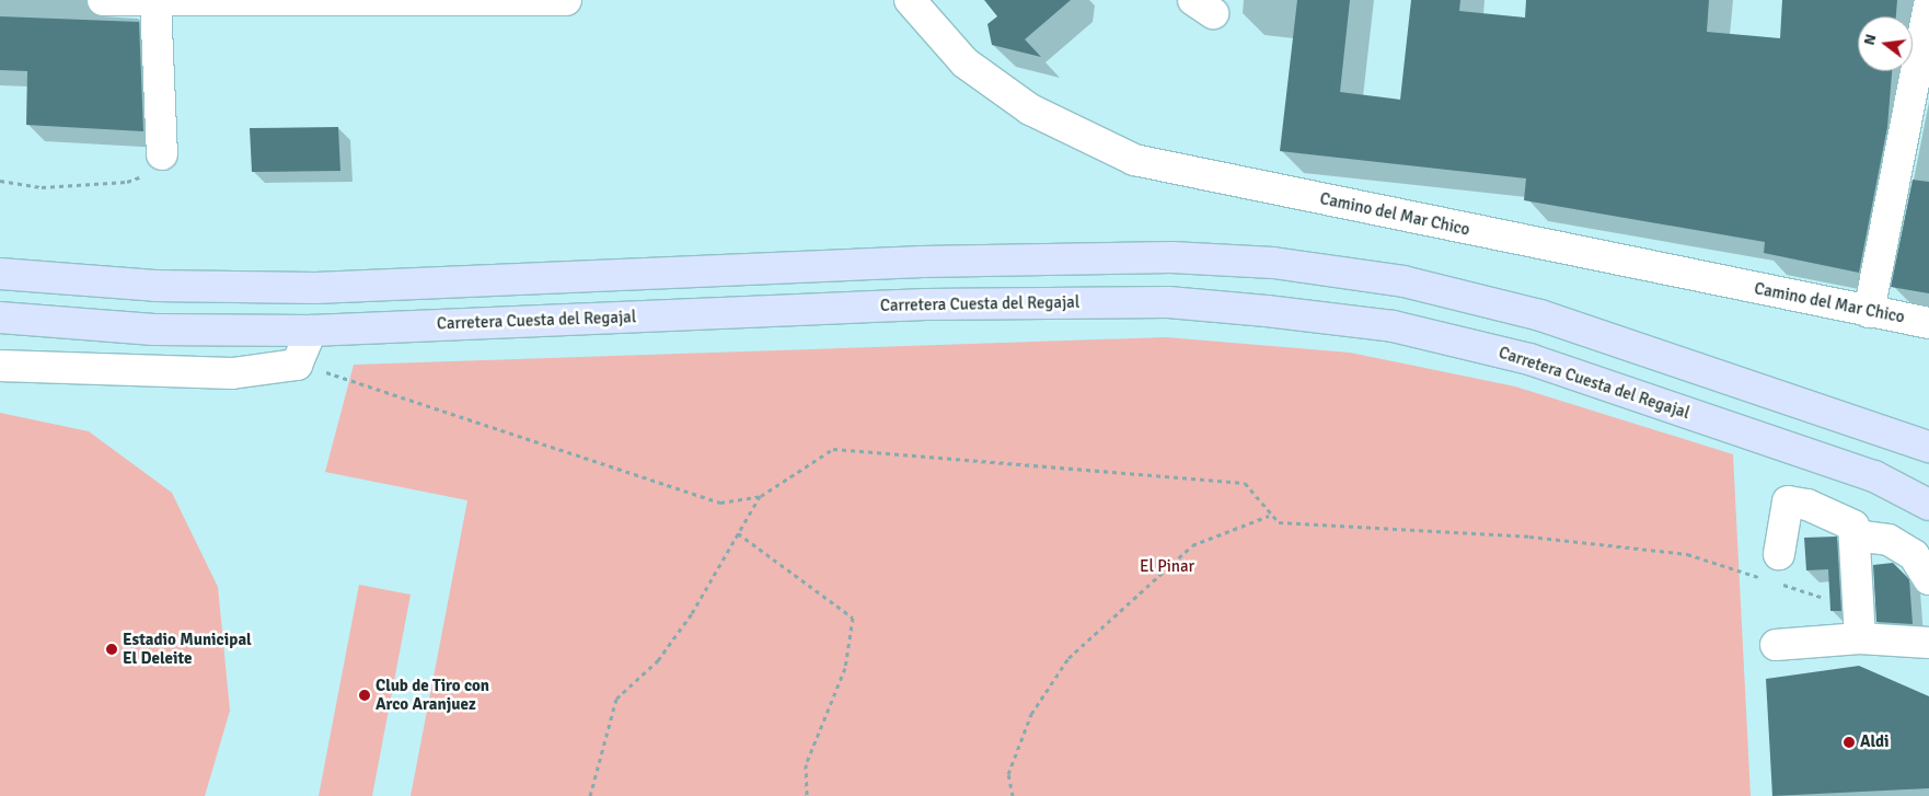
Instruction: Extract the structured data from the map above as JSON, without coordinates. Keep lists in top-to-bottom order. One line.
{"streets":{"main road":["Carretera Cuesta del Regajal"],"street":["Camino del Mar Chico"]},"parks":["El Pinar"],"places":["Estadio Municipal El Deleite","Club de Tiro con Arco Aranjuez","Aldi"],"north":"left"}
